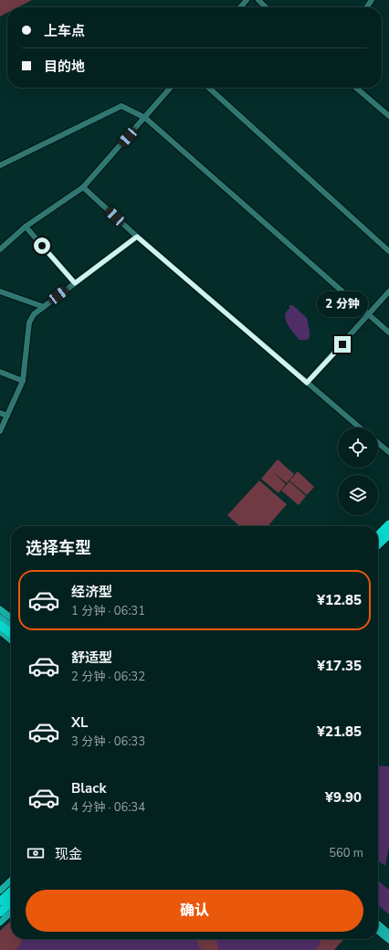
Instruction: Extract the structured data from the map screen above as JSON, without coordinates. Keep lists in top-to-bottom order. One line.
{"page":{"banner":["上车点","目的地"],"bubble":"2 分钟","heading":"选择车型","list":[{"name":"经济型","note":"1 分钟 · 06:31","value":"¥12.85"},{"name":"舒适型","note":"2 分钟 · 06:32","value":"¥17.35"},{"name":"XL","note":"3 分钟 · 06:33","value":"¥21.85"},{"name":"Black","note":"4 分钟 · 06:34","value":"¥9.90"}],"pay":["现金","560 m"],"buttons":"确认"}}
